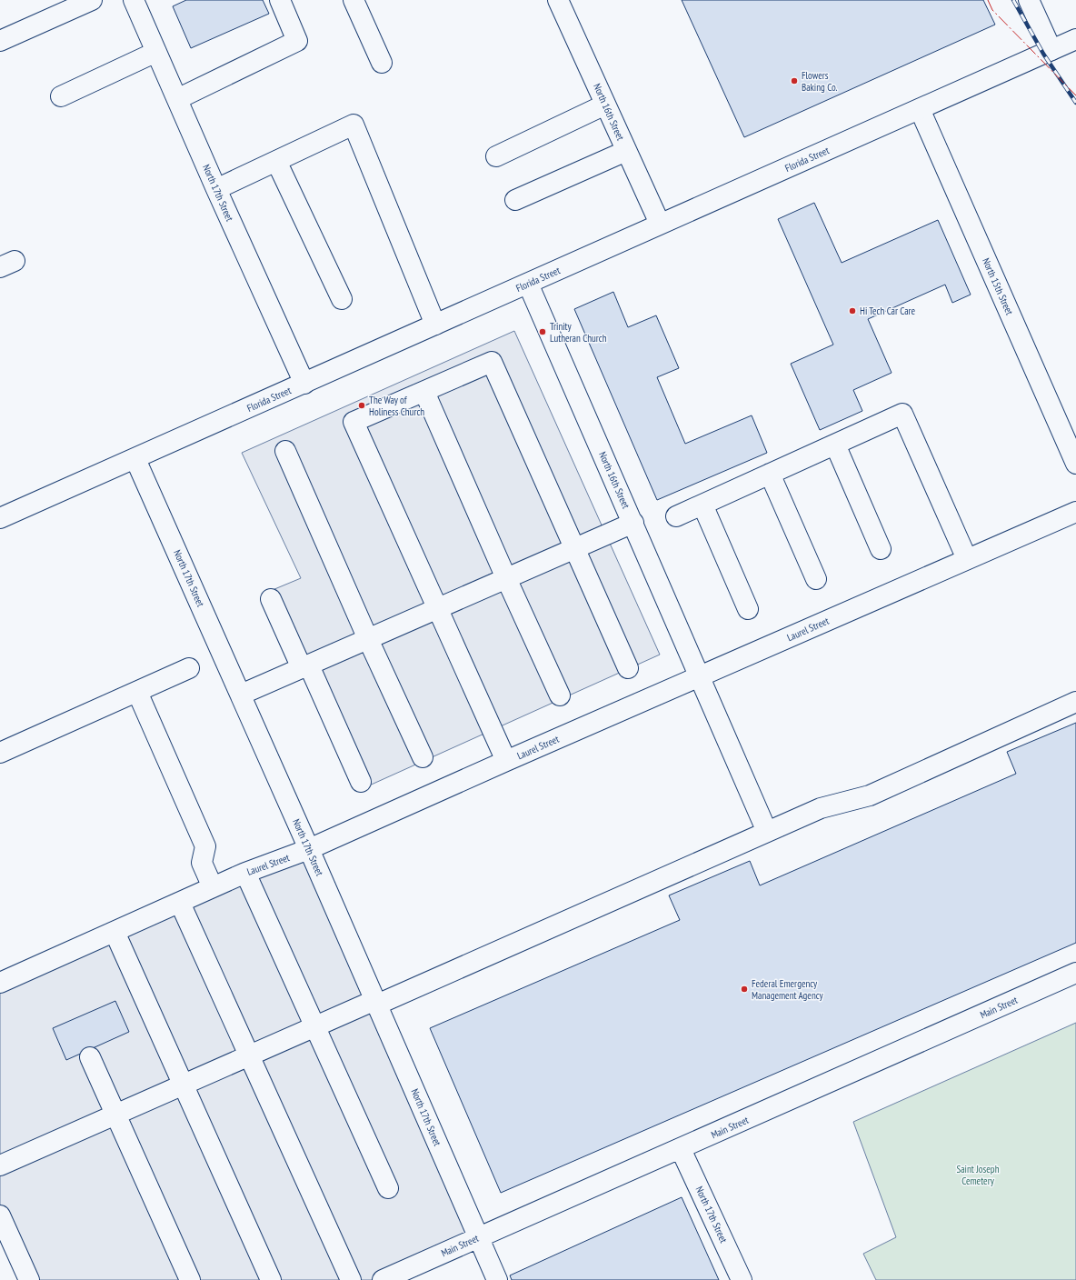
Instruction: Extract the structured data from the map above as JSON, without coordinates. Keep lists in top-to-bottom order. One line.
{"streets":{"street":["North 16th Street","Florida Street","North 17th Street","North 15th Street","Laurel Street","Main Street"]},"crossings":[["North 16th Street","Florida Street"],["North 16th Street","Laurel Street"],["Florida Street","North 17th Street"],["Florida Street","North 15th Street"],["North 17th Street","Laurel Street"],["North 17th Street","Main Street"]],"parks":["Saint Joseph Cemetery"],"places":["Flowers Baking Co.","Hi Tech Car Care","Trinity Lutheran Church","The Way of Holiness Church","Federal Emergency Management Agency"]}
